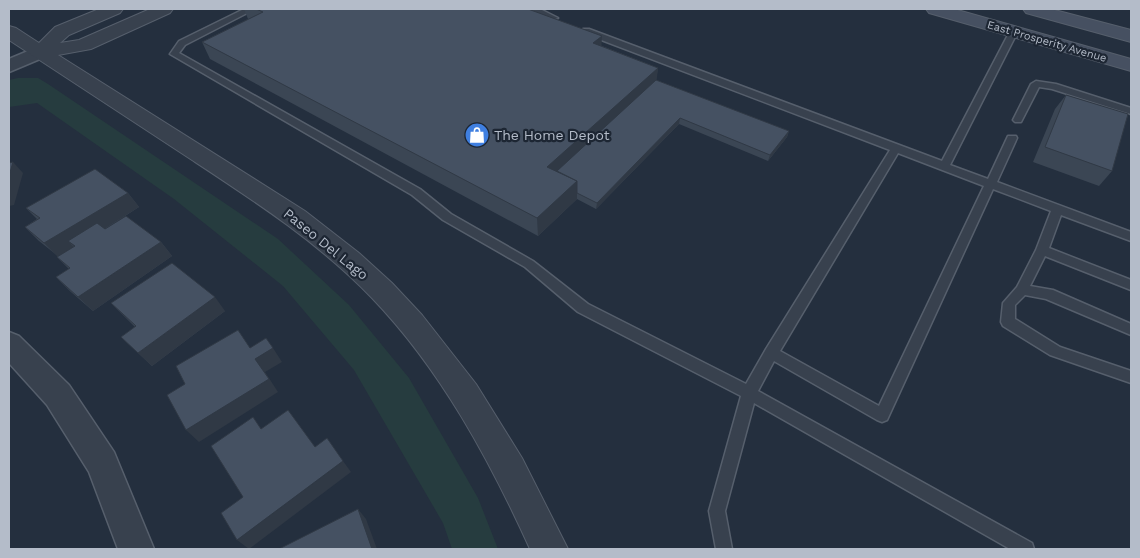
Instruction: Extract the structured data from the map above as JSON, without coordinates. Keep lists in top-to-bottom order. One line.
{"streets":{"main road":["East Prosperity Avenue"],"street":["Paseo Del Lago"]},"places":{"shop":["The Home Depot"]}}
